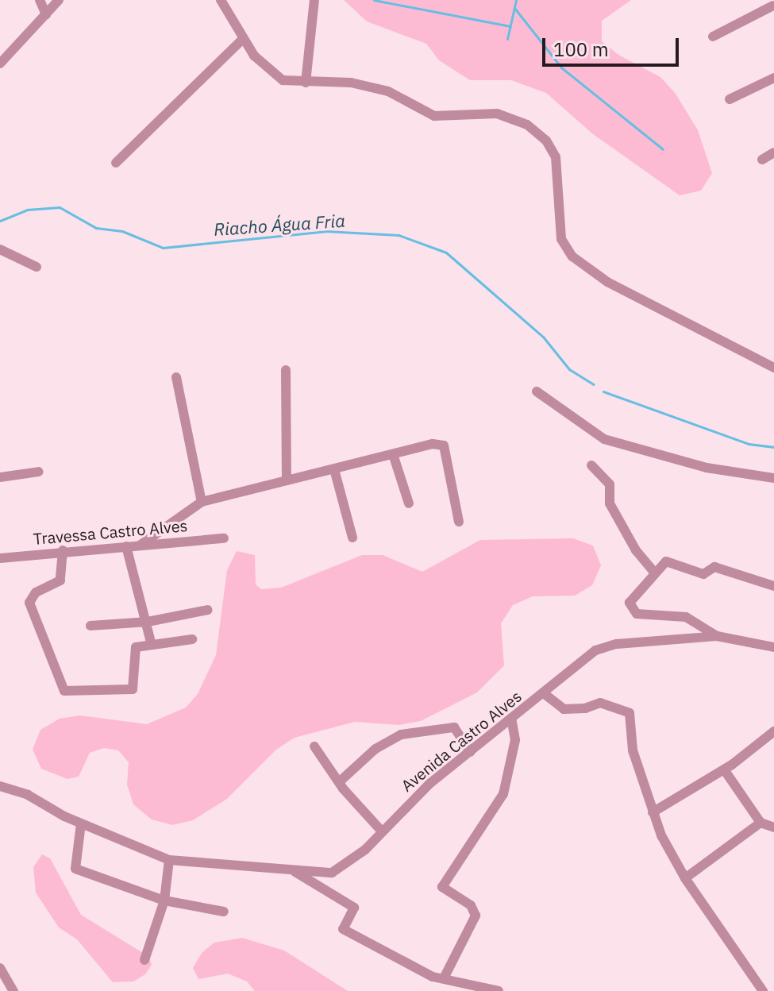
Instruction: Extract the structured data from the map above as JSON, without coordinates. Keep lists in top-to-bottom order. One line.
{"streets":{"street":["Travessa Castro Alves","Avenida Castro Alves"]},"water":["Riacho Água Fria"],"scale_bar":"100 m"}
